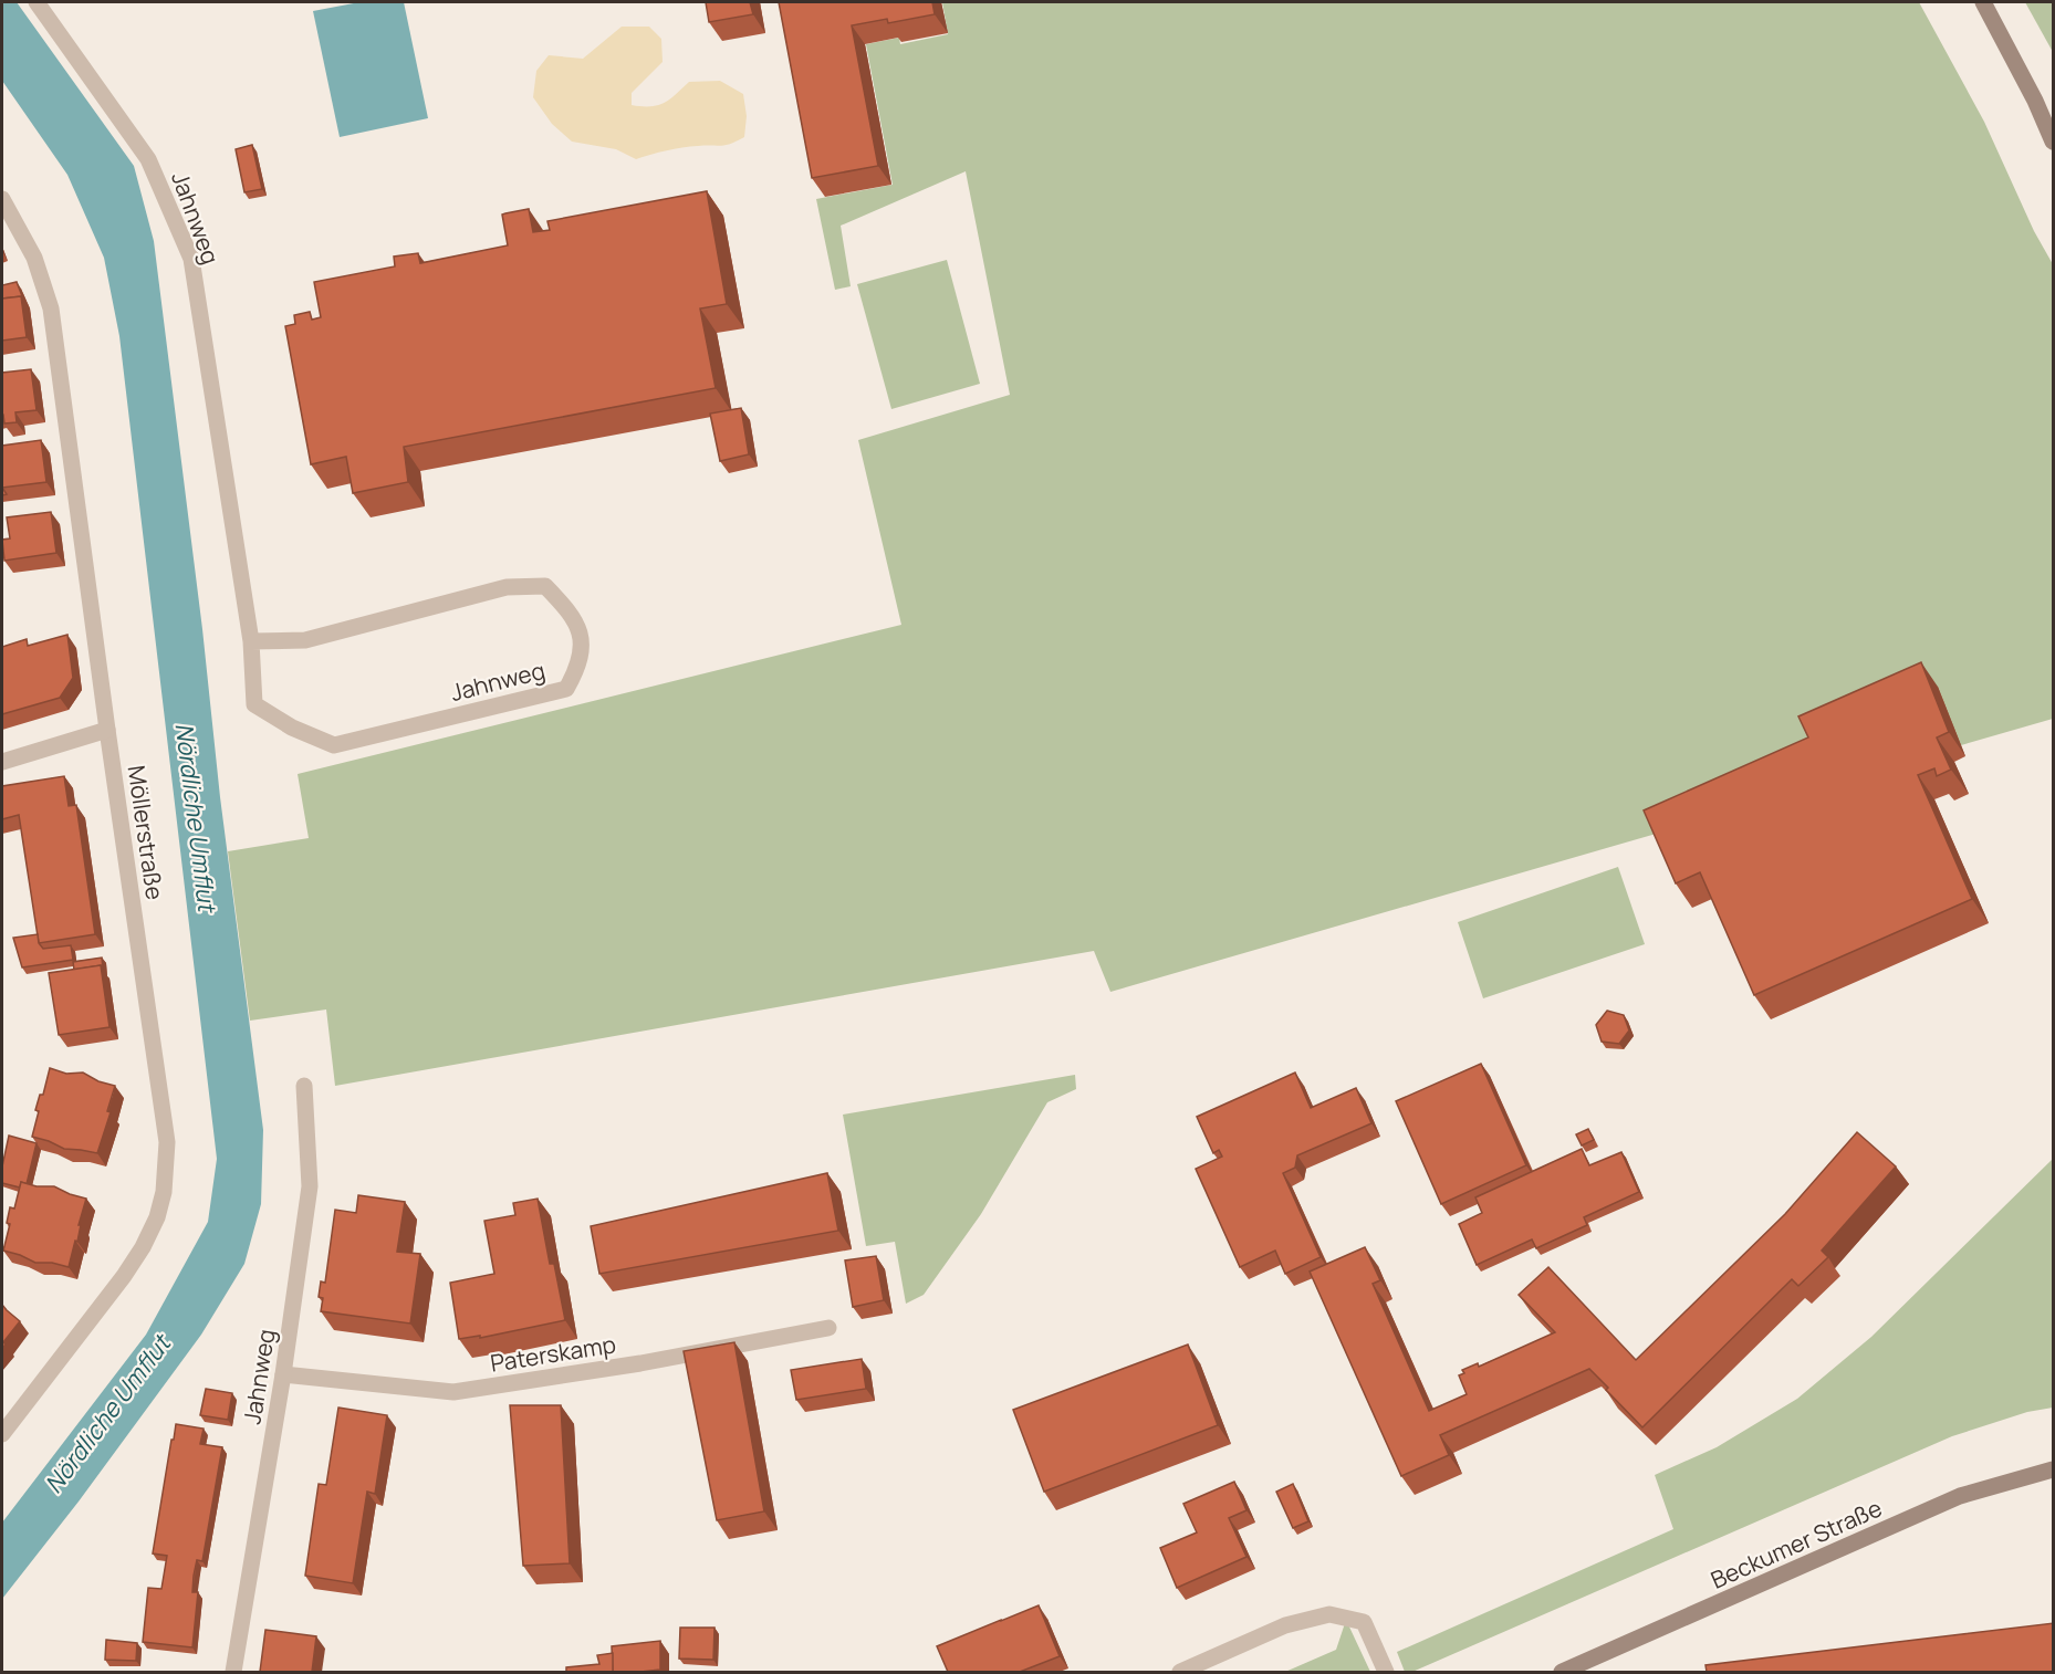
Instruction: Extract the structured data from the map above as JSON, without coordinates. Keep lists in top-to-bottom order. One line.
{"streets":{"main road":["Beckumer Straße"],"street":["Jahnweg","Möllerstraße","Paterskamp"]},"crossings":[["Jahnweg","Paterskamp"]],"water":["Nördliche Umflut"]}
